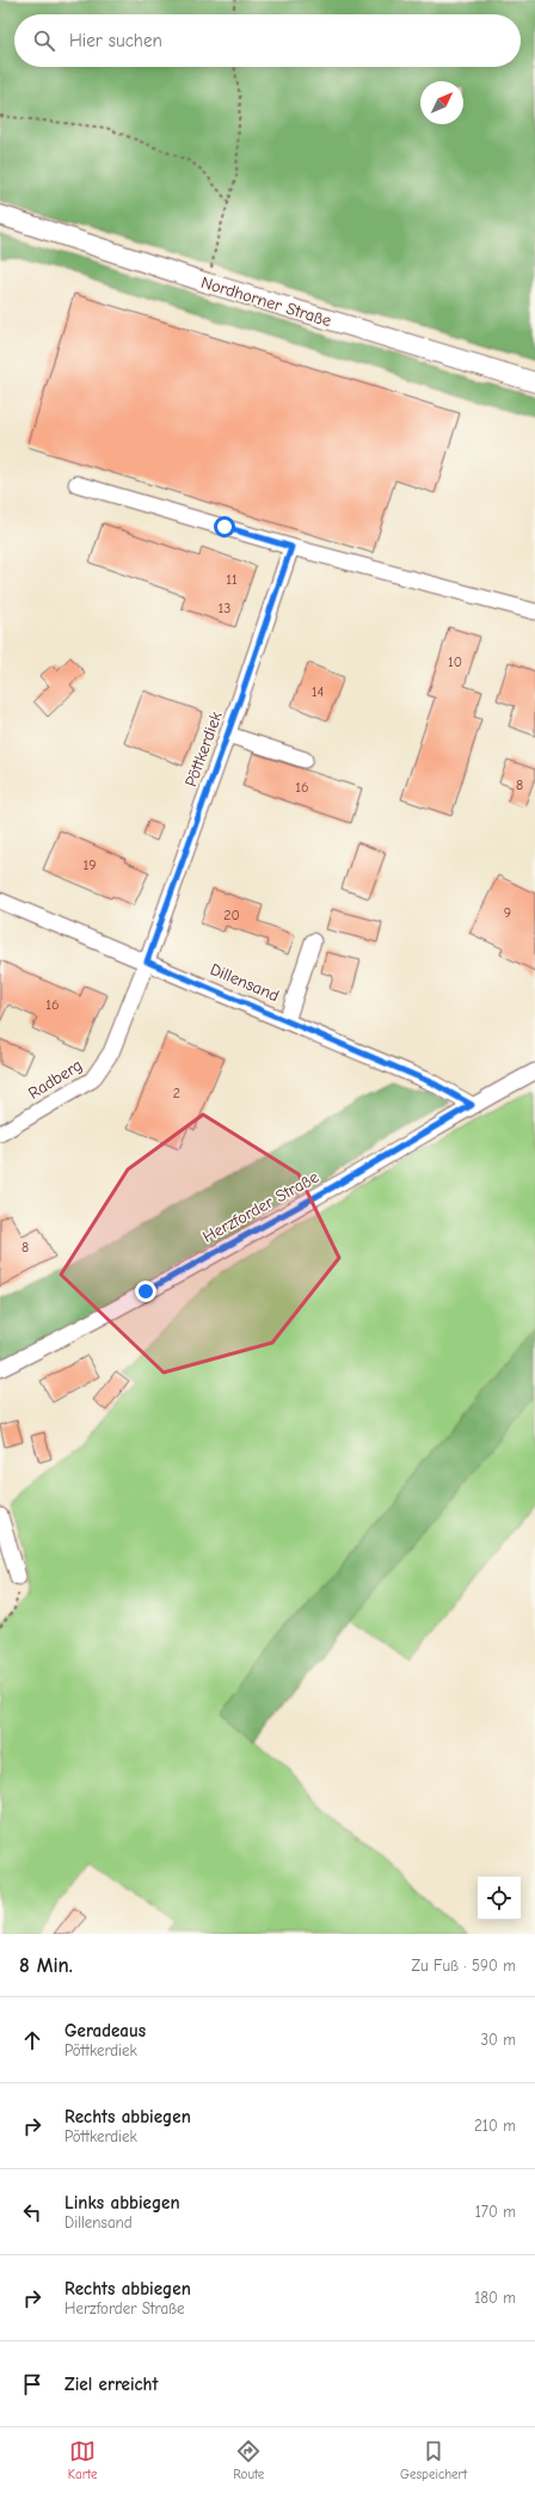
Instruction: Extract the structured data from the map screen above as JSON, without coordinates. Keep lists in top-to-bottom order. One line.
{"streets":{"main road":["Nordhorner Straße"],"street":["Pöttkerdiek","Dillensand","Radberg","Herzforder Straße"]},"crossings":[["Pöttkerdiek","Dillensand"],["Pöttkerdiek","Radberg"],["Dillensand","Radberg"],["Dillensand","Herzforder Straße"]],"house_numbers":["11","13","10","14","8","16","19","9","20","16","2","8"],"north":"top right","page":{"search":"Hier suchen","heading":["8 Min.","Zu Fuß · 590 m"],"list":[["Geradeaus","Pöttkerdiek","30 m"],["Rechts abbiegen","Pöttkerdiek","210 m"],["Links abbiegen","Dillensand","170 m"],["Rechts abbiegen","Herzforder Straße","180 m"],"Ziel erreicht"],"nav":["Karte","Route","Gespeichert"]}}
